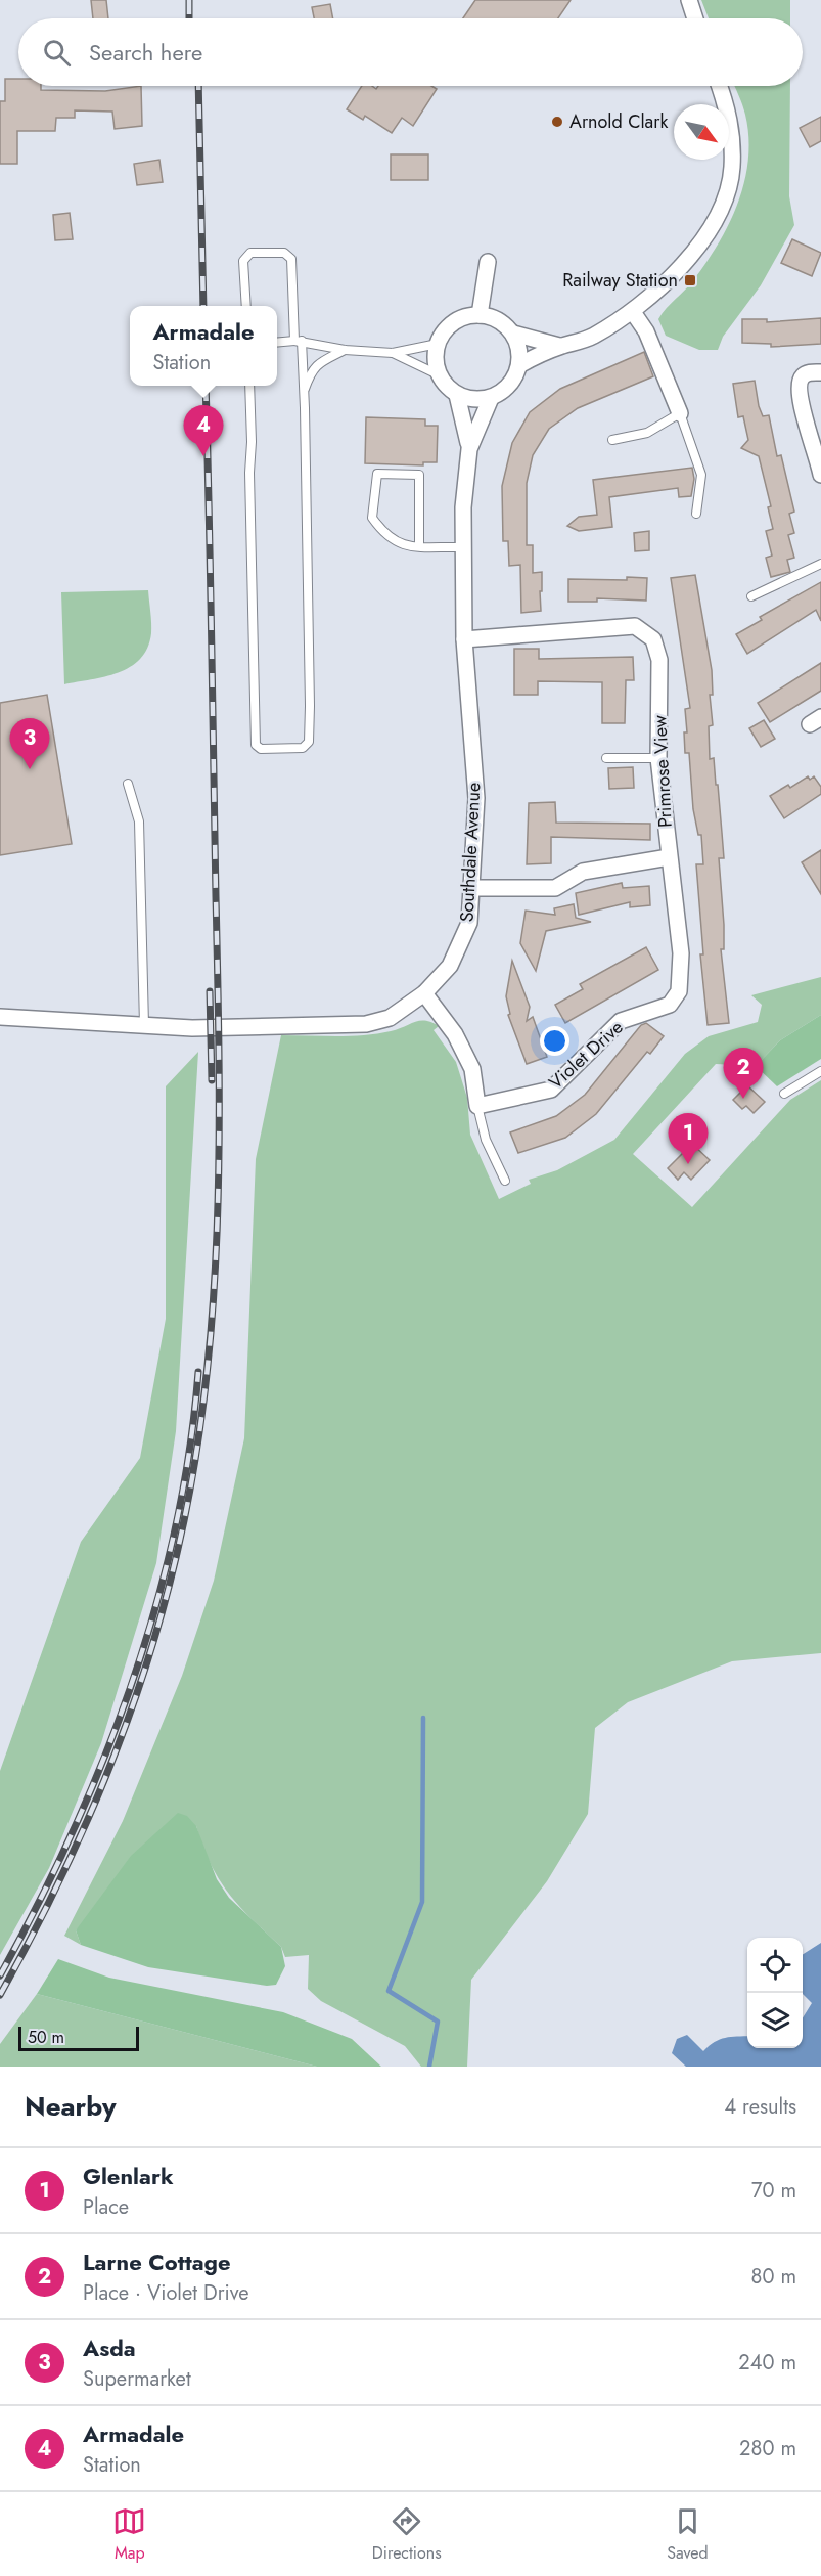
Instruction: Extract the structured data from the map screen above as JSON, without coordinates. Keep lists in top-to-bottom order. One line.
{"streets":{"street":["Primrose View","Southdale Avenue","Violet Drive"]},"crossings":[["Primrose View","Southdale Avenue"],["Primrose View","Violet Drive"]],"places":{"other":["Arnold Clark"],"transit":["Railway Station"]},"scale_bar":"50 m","north":"bottom right","page":{"search":"Search here","popup":["Armadale","Station"],"pins":["4","3","2","1"],"scale":"50 m","heading":["Nearby","4 results"],"list":[{"mark":"1","name":"Glenlark","note":"Place","value":"70 m"},{"mark":"2","name":"Larne Cottage","note":"Place · Violet Drive","value":"80 m"},{"mark":"3","name":"Asda","note":"Supermarket","value":"240 m"},{"mark":"4","name":"Armadale","note":"Station","value":"280 m"}],"nav":["Map","Directions","Saved"]}}
